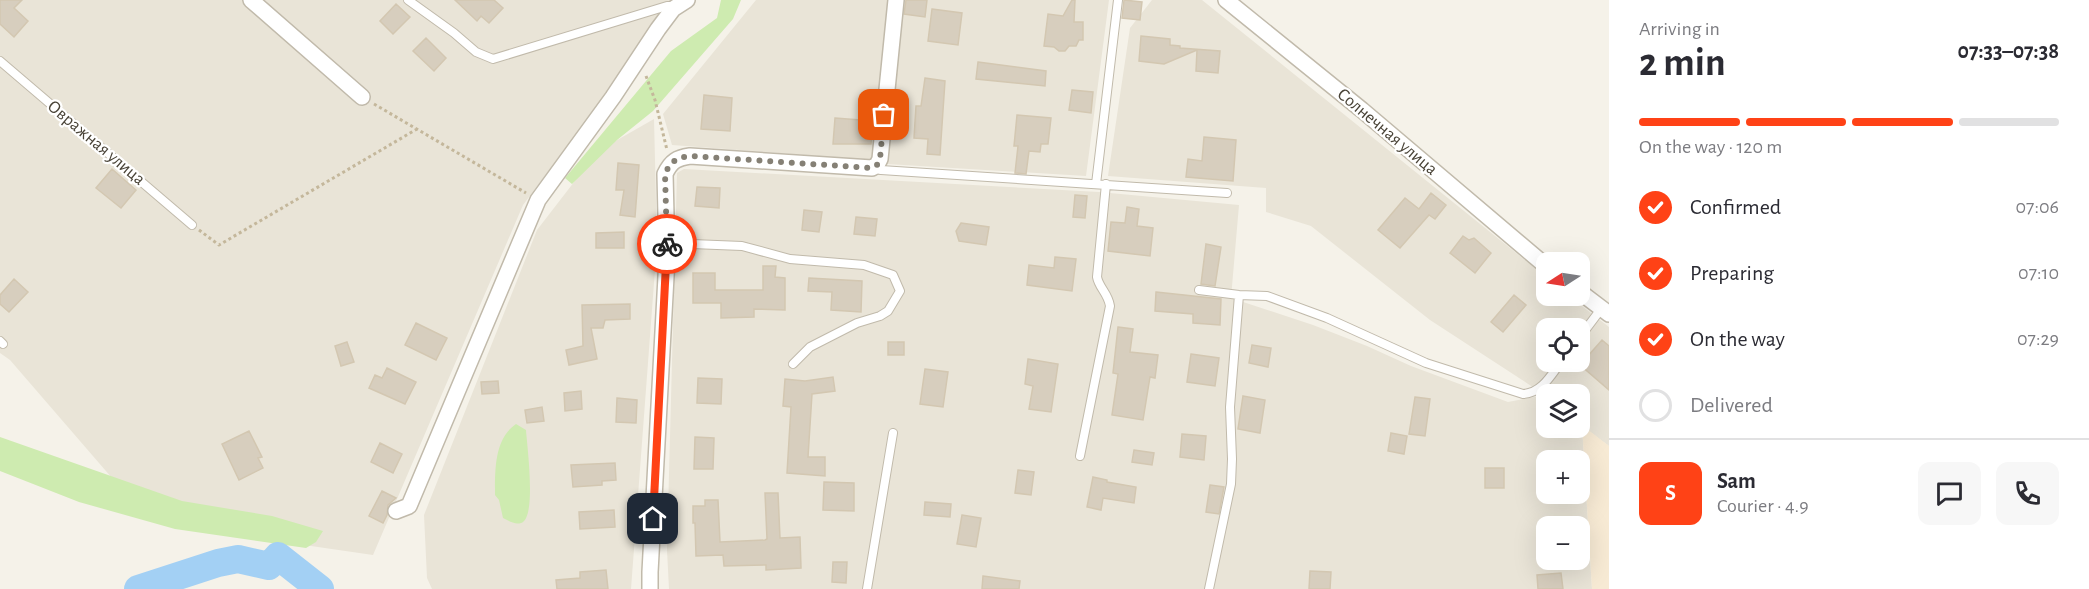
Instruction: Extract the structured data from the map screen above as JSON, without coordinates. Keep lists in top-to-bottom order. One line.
{"streets":{"street":["Солнечная улица"],"lane":["Овражная улица"]},"north":"left","page":{"heading":["2 min","Arriving in","07:33–07:38"],"panel":["Sam","Courier · 4.9"],"bar":"On the way · 120 m","list":[["Confirmed","07:06"],["Preparing","07:10"],["On the way","07:29"],"Delivered"],"map_buttons":["+","−"],"round":"S"}}
